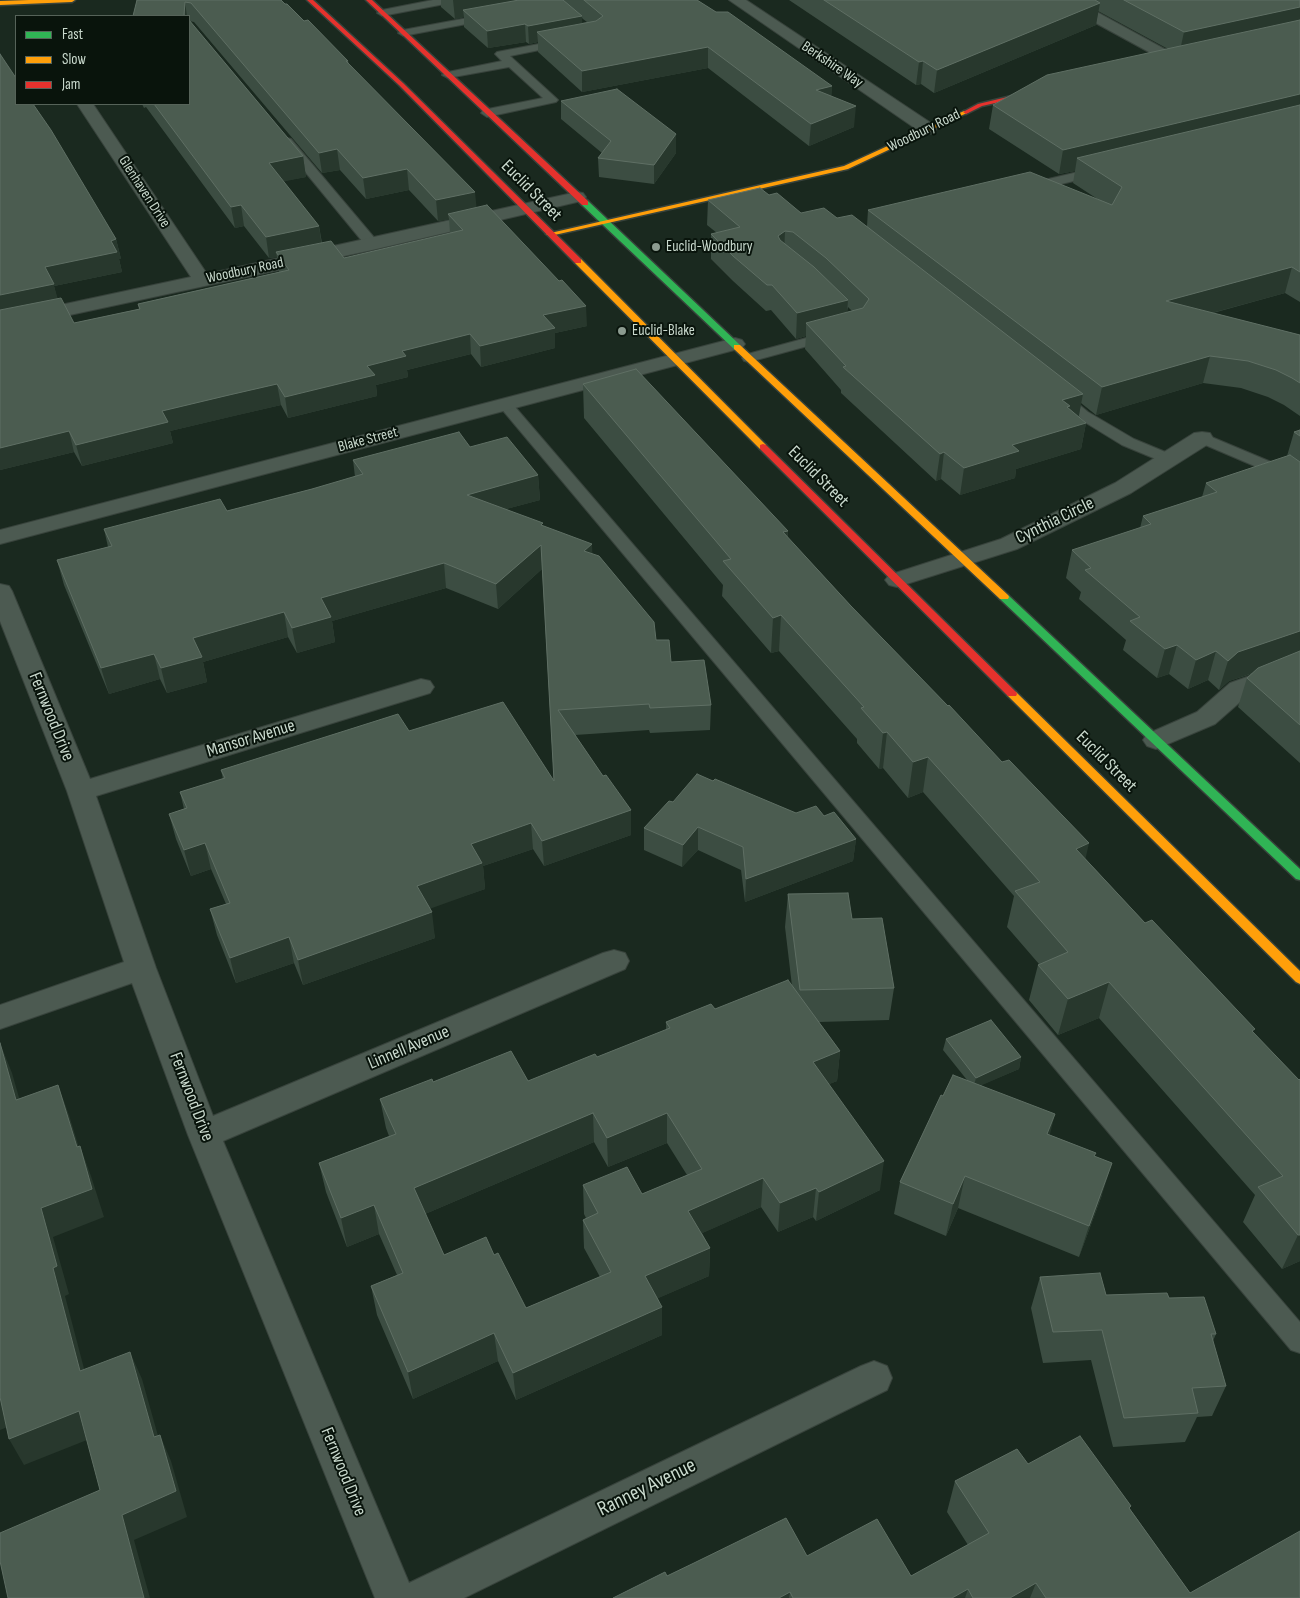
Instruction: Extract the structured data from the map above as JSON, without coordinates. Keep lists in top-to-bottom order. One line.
{"streets":{"main road":["Woodbury Road","Euclid Street"],"street":["Berkshire Way","Glenhaven Drive","Blake Street","Cynthia Circle","Fernwood Drive","Mansor Avenue","Linnell Avenue","Ranney Avenue"]},"crossings":[["Berkshire Way","Woodbury Road"],["Woodbury Road","Euclid Street"],["Woodbury Road","Glenhaven Drive"],["Euclid Street","Blake Street"],["Euclid Street","Cynthia Circle"],["Fernwood Drive","Mansor Avenue"],["Fernwood Drive","Linnell Avenue"]],"places":["Euclid-Woodbury","Euclid-Blake"],"legend":["Fast","Slow","Jam"]}
